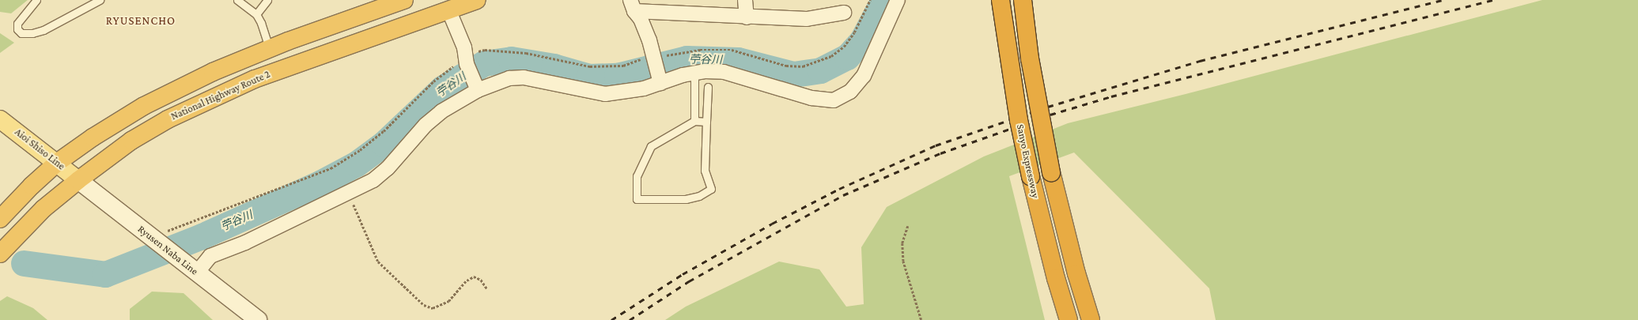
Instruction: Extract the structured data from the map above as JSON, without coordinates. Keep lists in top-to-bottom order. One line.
{"streets":{"highway":["National Highway Route 2","Sanyo Expressway"],"main road":["Aioi Shiso Line","Ryusen Naba Line"]},"crossings":[["National Highway Route 2","Aioi Shiso Line"],["National Highway Route 2","Ryusen Naba Line"],["Aioi Shiso Line","Ryusen Naba Line"]],"districts":["RYUSENCHO"],"water":["苧谷川"]}
